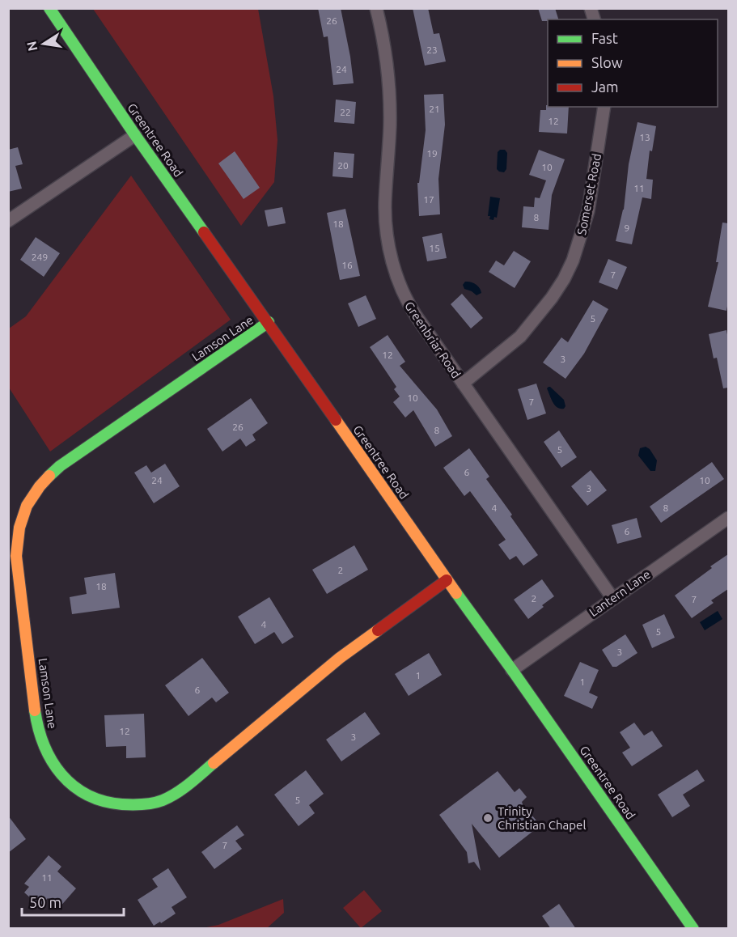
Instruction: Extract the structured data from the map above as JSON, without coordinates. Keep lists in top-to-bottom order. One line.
{"streets":{"street":["Greentree Road","Somerset Road","Lamson Lane","Greenbriar Road","Lantern Lane"]},"crossings":[["Greentree Road","Lamson Lane"],["Greentree Road","Lantern Lane"],["Somerset Road","Greenbriar Road"],["Greenbriar Road","Lantern Lane"]],"places":["Trinity Christian Chapel"],"house_numbers":["26","23","24","21","22","12","13","19","20","10","11","17","8","18","9","15","249","16","7","5","12","3","10","7","26","8","5","6","24","10","3","4","8","6","2","18","2","7","4","5","3","1","1","6","12","3","5","7","11"],"legend":["Fast","Slow","Jam"],"scale_bar":"50 m","north":"left"}
